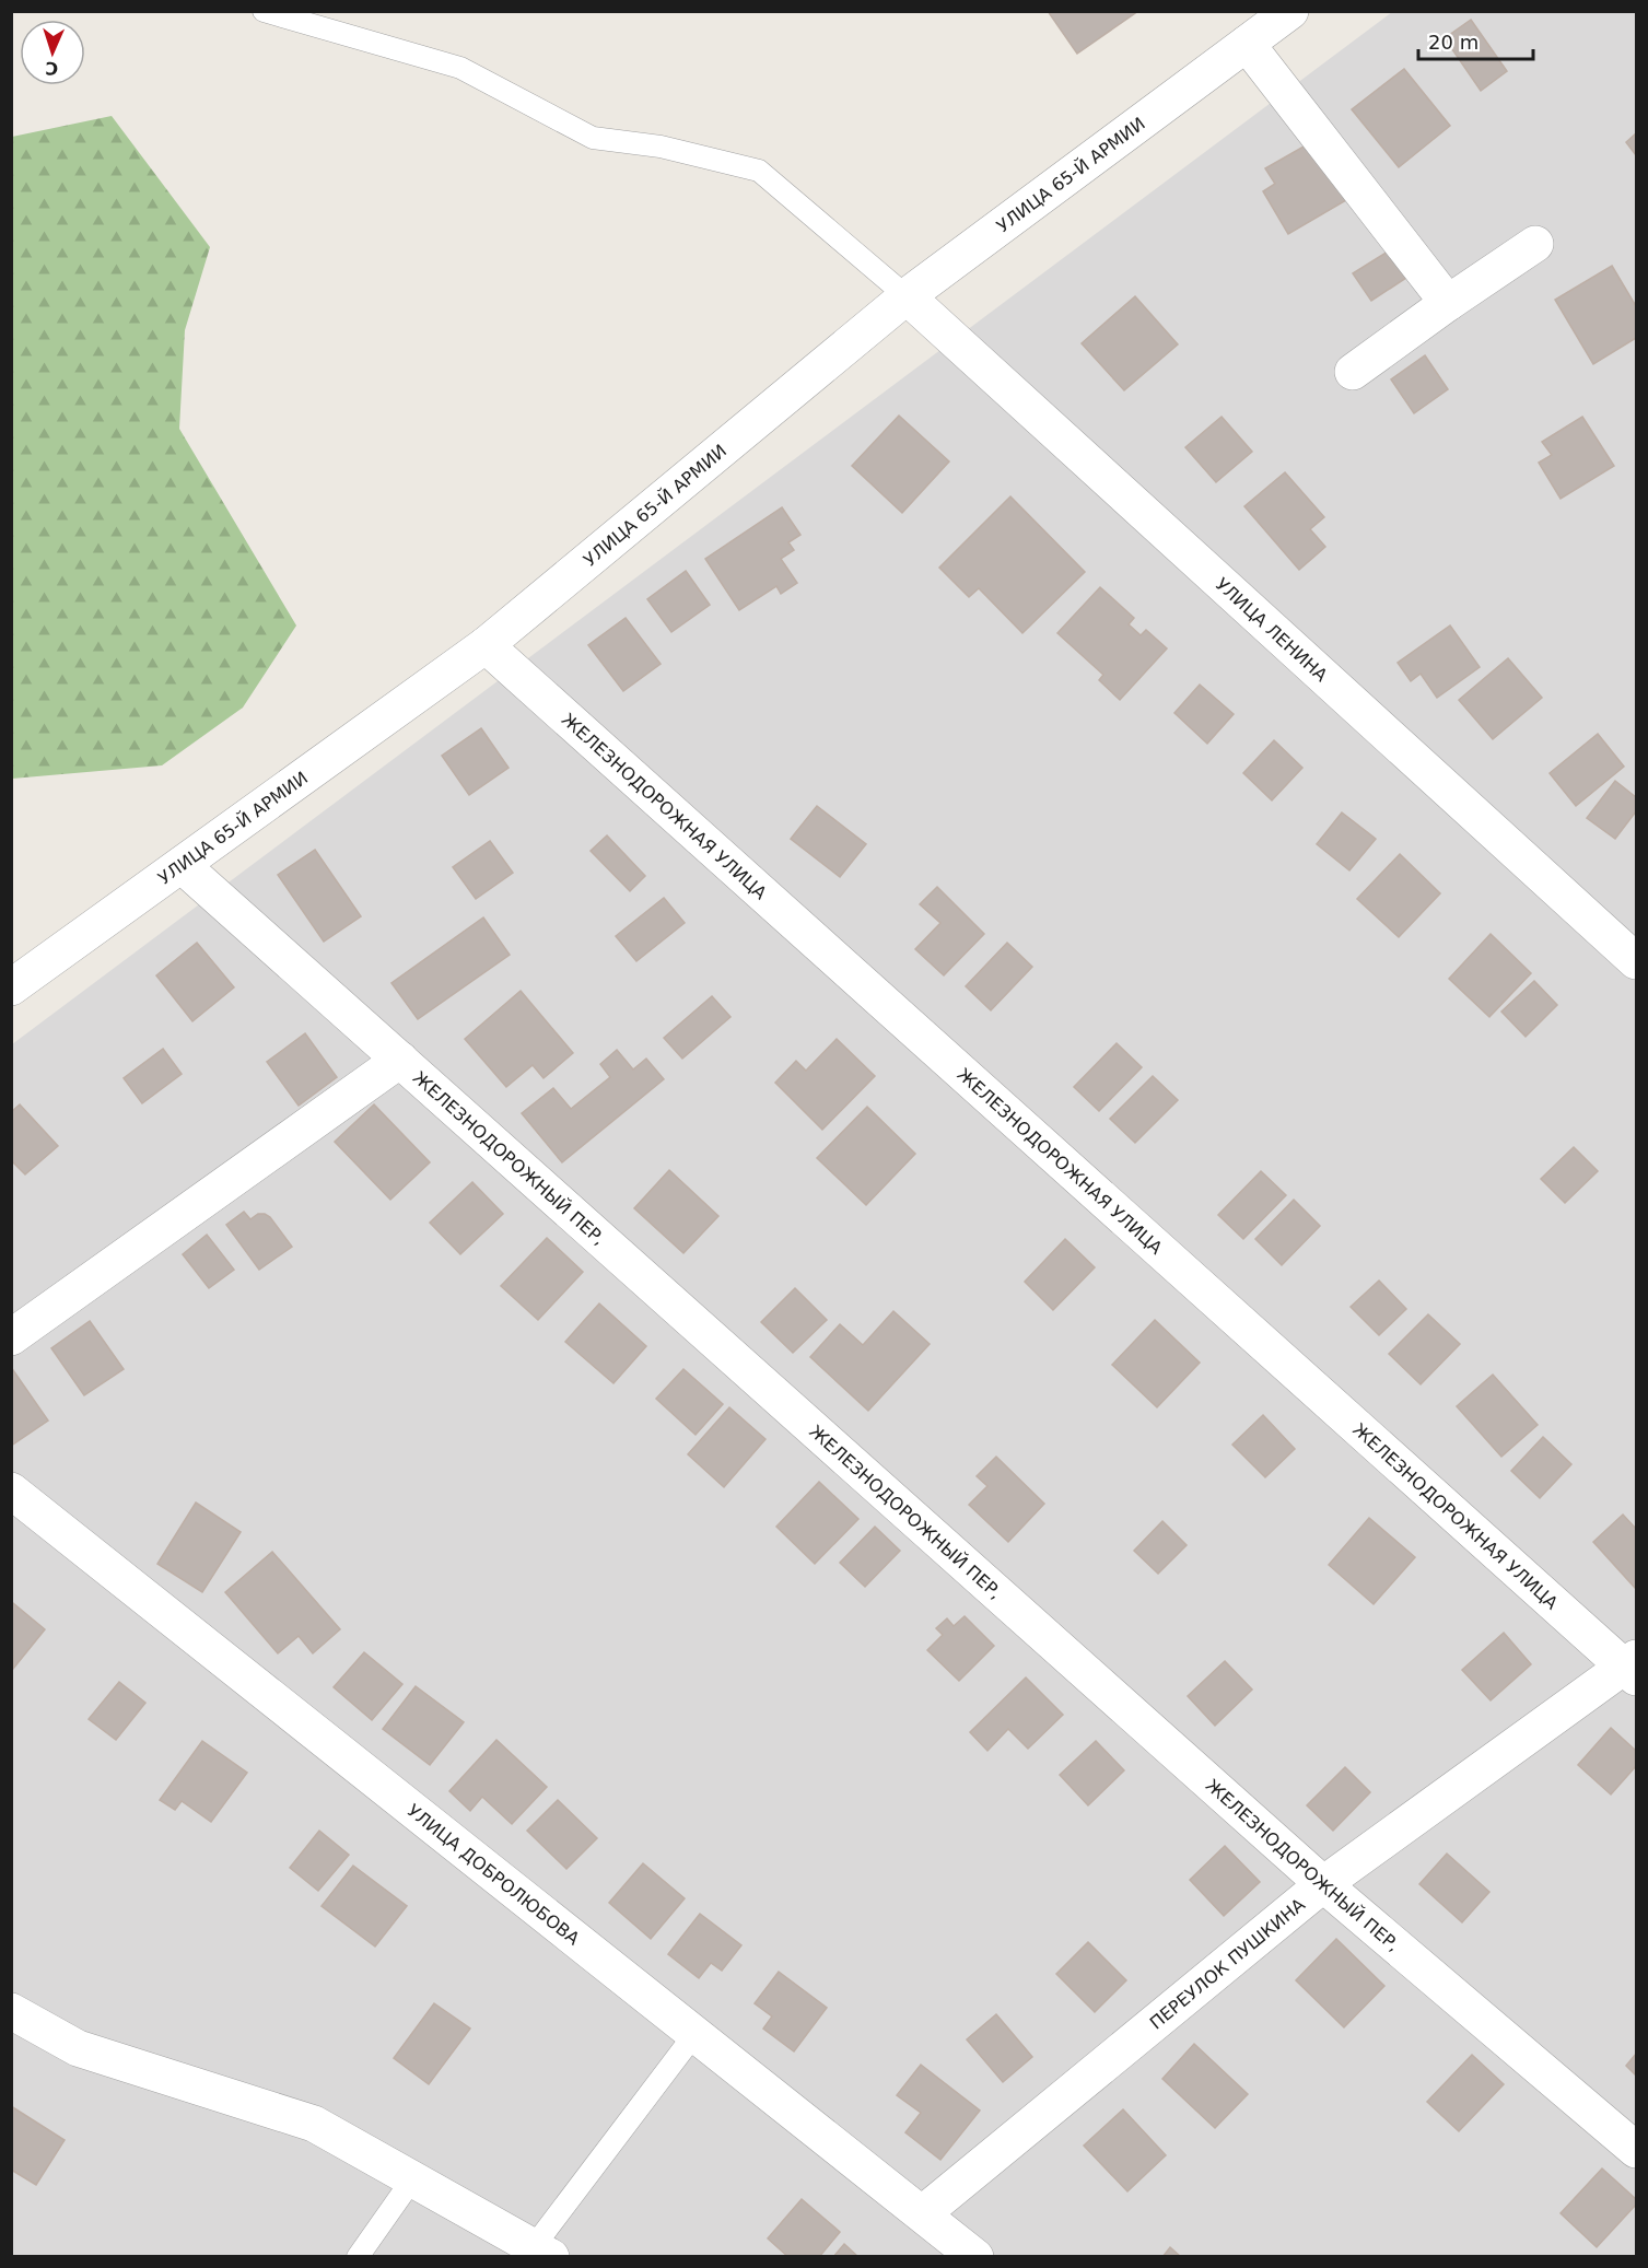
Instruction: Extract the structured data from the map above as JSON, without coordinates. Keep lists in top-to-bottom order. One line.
{"streets":{"street":["УЛИЦА 65-Й АРМИИ","УЛИЦА ЛЕНИНА","ЖЕЛЕЗНОДОРОЖНАЯ УЛИЦА","ЖЕЛЕЗНОДОРОЖНЫЙ ПЕР,","УЛИЦА ДОБРОЛЮБОВА","ПЕРЕУЛОК ПУШКИНА"]},"crossings":[["УЛИЦА 65-Й АРМИИ","УЛИЦА ЛЕНИНА"],["УЛИЦА 65-Й АРМИИ","ЖЕЛЕЗНОДОРОЖНАЯ УЛИЦА"],["УЛИЦА 65-Й АРМИИ","ЖЕЛЕЗНОДОРОЖНЫЙ ПЕР,"],["ЖЕЛЕЗНОДОРОЖНАЯ УЛИЦА","ПЕРЕУЛОК ПУШКИНА"],["ЖЕЛЕЗНОДОРОЖНЫЙ ПЕР,","ПЕРЕУЛОК ПУШКИНА"],["УЛИЦА ДОБРОЛЮБОВА","ПЕРЕУЛОК ПУШКИНА"]],"scale_bar":"20 m","north":"bottom"}
